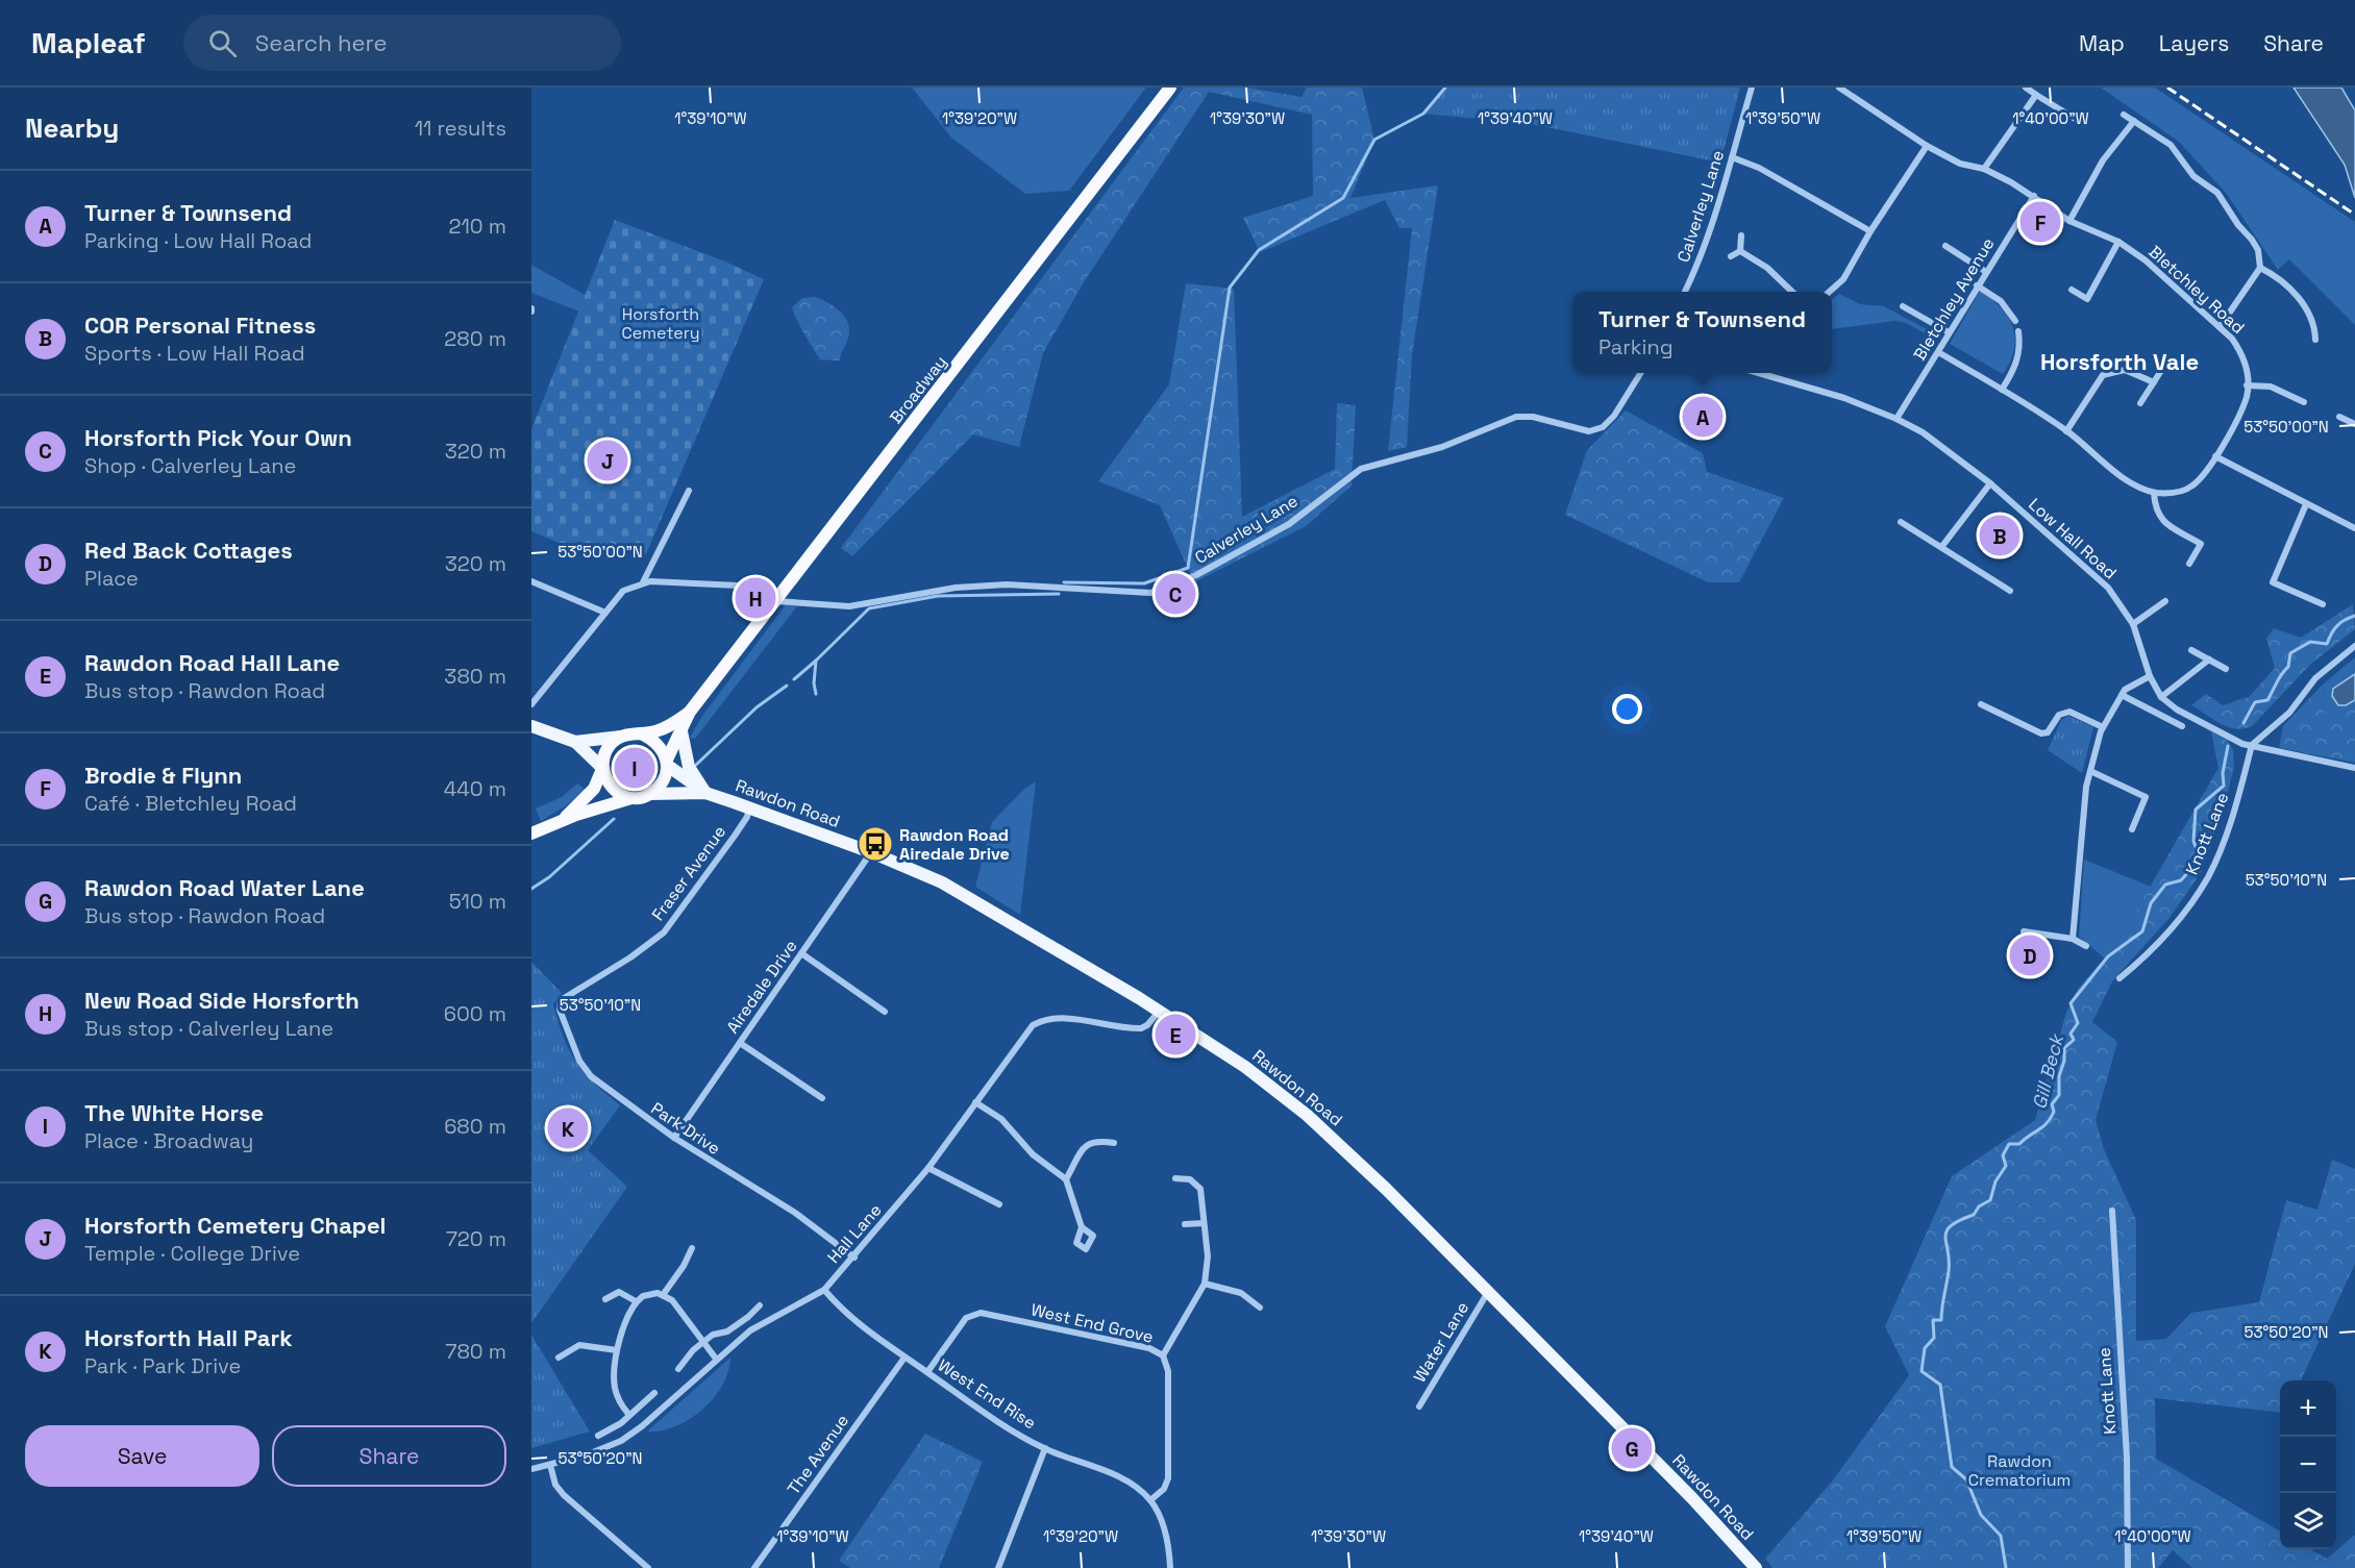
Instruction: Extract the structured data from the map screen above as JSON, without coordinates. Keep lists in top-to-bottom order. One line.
{"streets":{"highway":["Broadway"],"main road":["Rawdon Road"],"street":["Calverley Lane","Bletchley Road","Bletchley Avenue","Low Hall Road","Knott Lane","Fraser Avenue","Airedale Drive","Park Drive","Hall Lane","West End Grove","Water Lane","West End Rise","The Avenue"]},"crossings":[["Calverley Lane","Broadway"],["Bletchley Road","Bletchley Avenue"],["Bletchley Avenue","Low Hall Road"],["Low Hall Road","Knott Lane"],["Rawdon Road","Fraser Avenue"],["Rawdon Road","Airedale Drive"],["Rawdon Road","Hall Lane"],["Rawdon Road","Water Lane"],["Fraser Avenue","Park Drive"],["Airedale Drive","Park Drive"],["Park Drive","Hall Lane"],["Hall Lane","West End Rise"],["West End Grove","West End Rise"],["West End Rise","The Avenue"]],"districts":["Horsforth Vale"],"water":["Gill Beck"],"parks":["Horsforth Cemetery","Rawdon Crematorium"],"places":{"bus stop":["Rawdon Road Airedale Drive"]},"page":{"header":"Mapleaf","search":"Search here","nav":["Map","Layers","Share"],"heading":["Nearby","11 results"],"list":[{"mark":"A","name":"Turner & Townsend","note":"Parking · Low Hall Road","value":"210 m"},{"mark":"B","name":"COR Personal Fitness","note":"Sports · Low Hall Road","value":"280 m"},{"mark":"C","name":"Horsforth Pick Your Own","note":"Shop · Calverley Lane","value":"320 m"},{"mark":"D","name":"Red Back Cottages","note":"Place","value":"320 m"},{"mark":"E","name":"Rawdon Road Hall Lane","note":"Bus stop · Rawdon Road","value":"380 m"},{"mark":"F","name":"Brodie & Flynn","note":"Café · Bletchley Road","value":"440 m"},{"mark":"G","name":"Rawdon Road Water Lane","note":"Bus stop · Rawdon Road","value":"510 m"},{"mark":"H","name":"New Road Side Horsforth","note":"Bus stop · Calverley Lane","value":"600 m"},{"mark":"I","name":"The White Horse","note":"Place · Broadway","value":"680 m"},{"mark":"J","name":"Horsforth Cemetery Chapel","note":"Temple · College Drive","value":"720 m"},{"mark":"K","name":"Horsforth Hall Park","note":"Park · Park Drive","value":"780 m"}],"pins":["F","A","J","B","C","H","I","D","E","K","G"],"popup":["Turner & Townsend","Parking"],"map_buttons":["+","−"],"buttons":["Save","Share"]},"coordinates":["1°39'10\"W","1°39'20\"W","1°39'30\"W","1°39'40\"W","1°39'50\"W","1°40'00\"W","53°50'00\"N","53°50'10\"N","53°50'20\"N"]}
